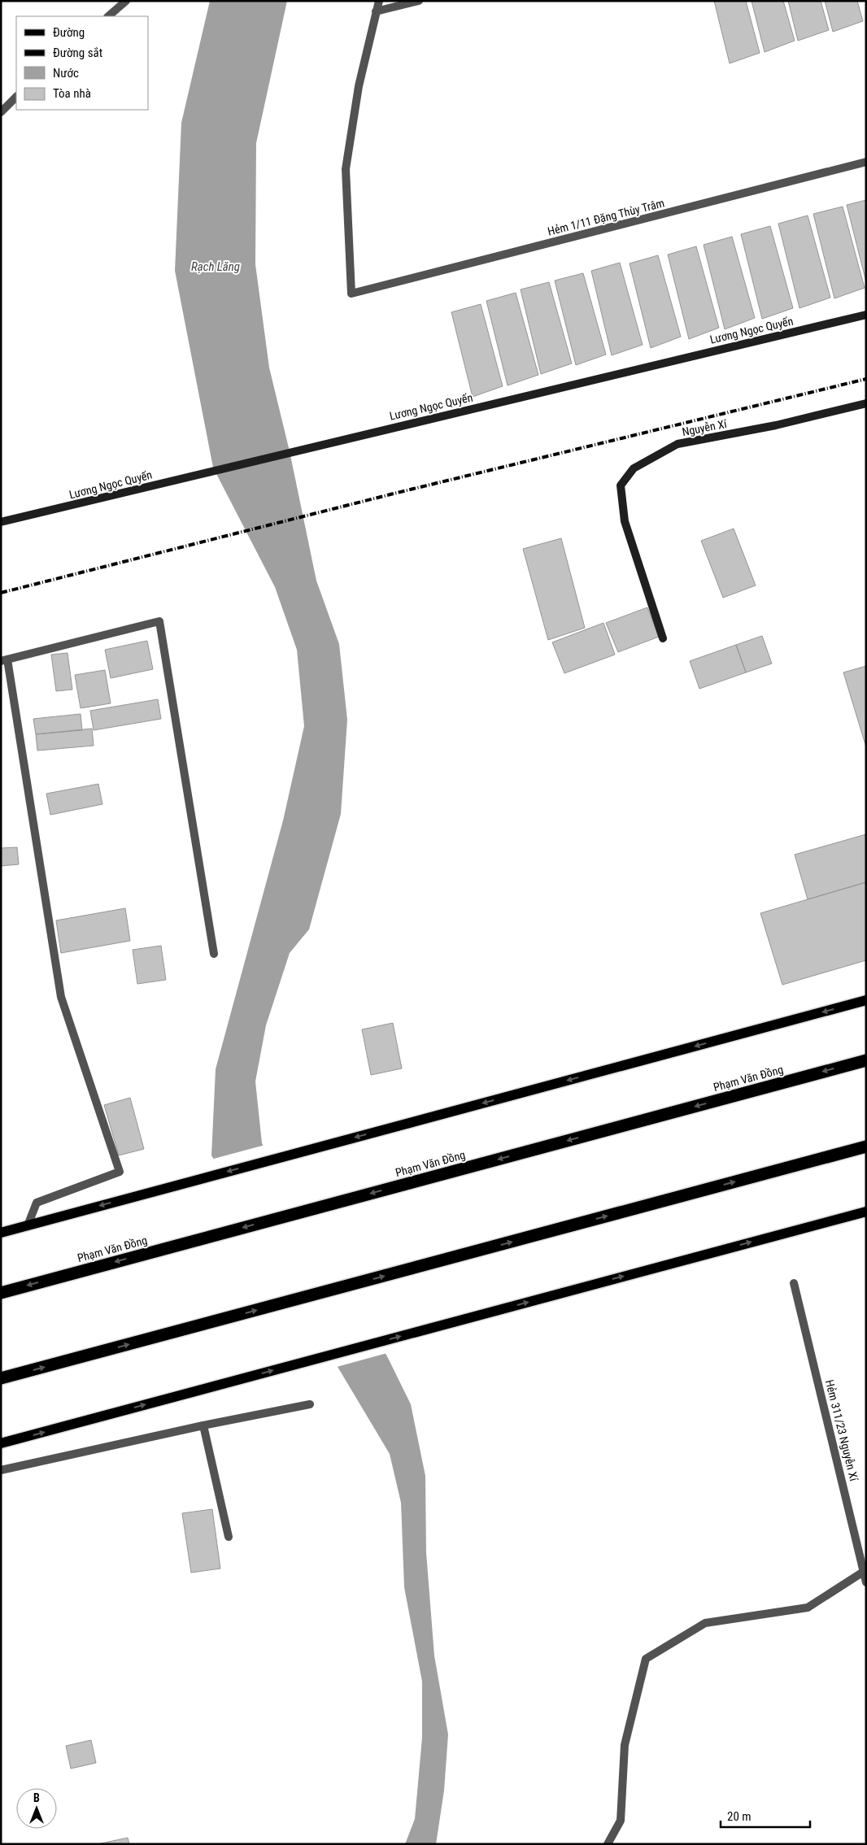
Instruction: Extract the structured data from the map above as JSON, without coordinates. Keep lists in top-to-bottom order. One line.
{"streets":{"highway":["Phạm Văn Đồng"],"street":["Hẻm 1/11 Đặng Thùy Trâm","Lương Ngọc Quyến","Nguyễn Xí","Hẻm 311/23 Nguyễn Xí"]},"water":["Rạch Lăng"],"legend":["Đường","Đường sắt","Nước","Tòa nhà"],"scale_bar":"20 m","north":"top"}
